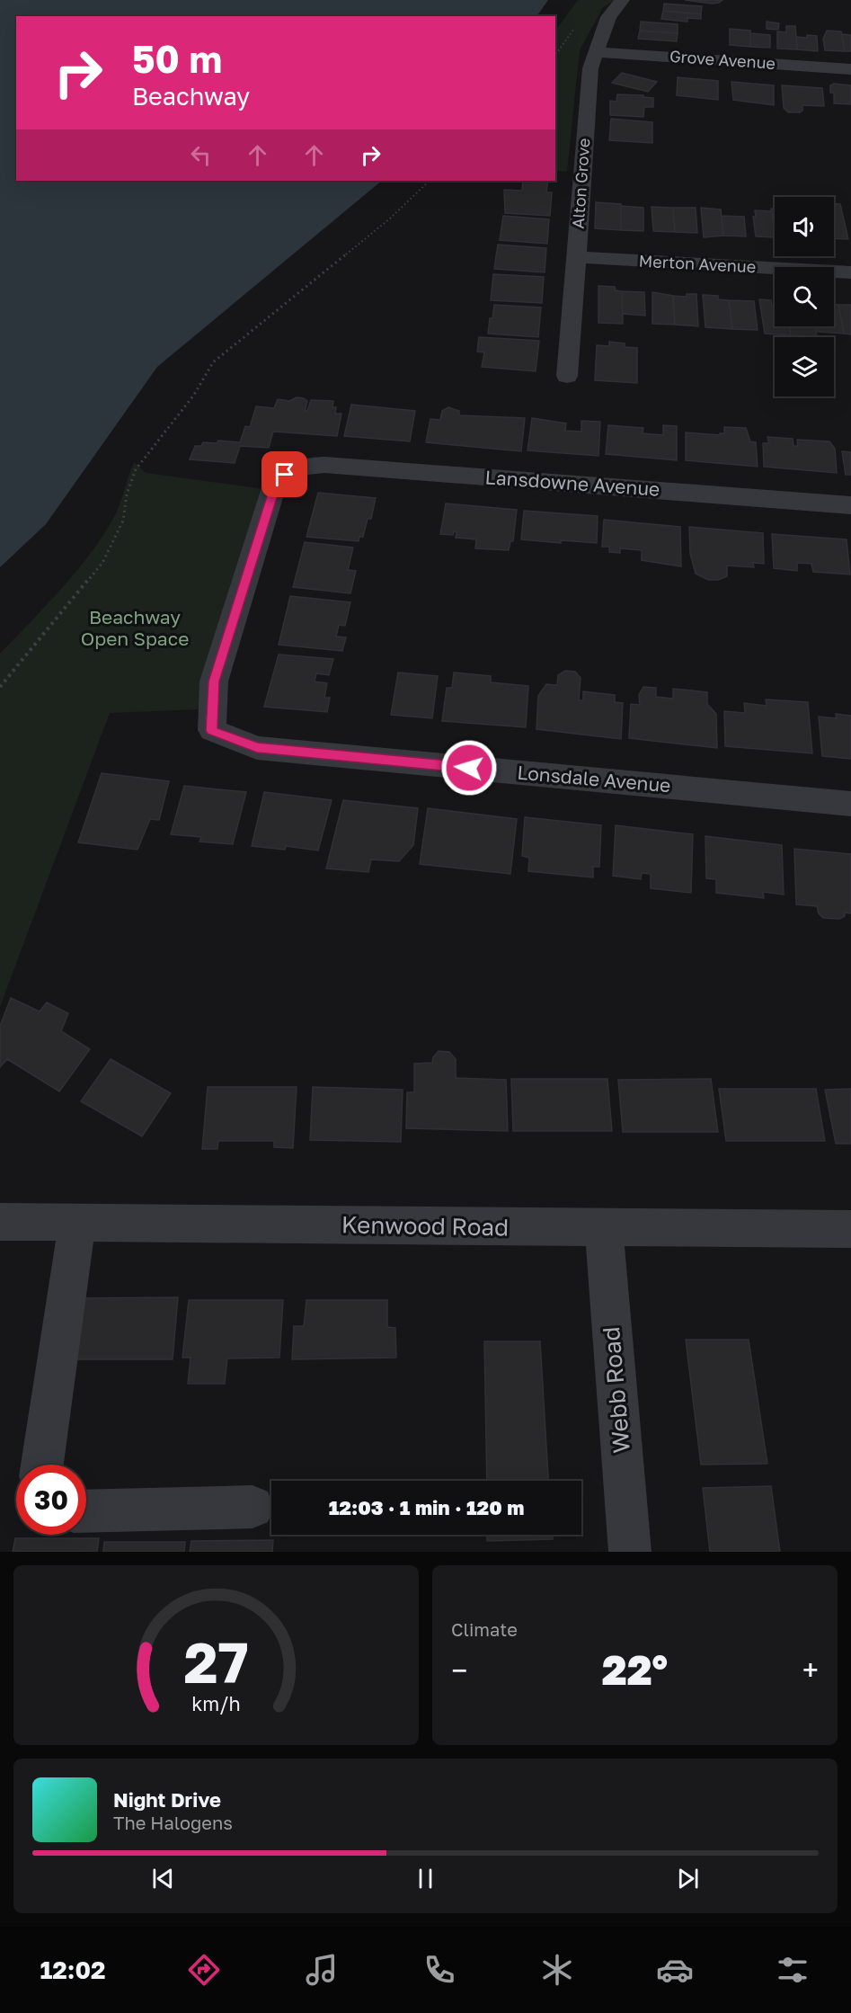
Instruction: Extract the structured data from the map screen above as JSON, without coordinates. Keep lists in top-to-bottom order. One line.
{"streets":{"street":["Grove Avenue","Alton Grove","Merton Avenue","Lansdowne Avenue","Lonsdale Avenue","Kenwood Road","Webb Road"]},"crossings":[["Grove Avenue","Alton Grove"],["Alton Grove","Merton Avenue"],["Lansdowne Avenue","Lonsdale Avenue"],["Kenwood Road","Webb Road"]],"parks":["Beachway Open Space"],"page":{"turn":["50 m","Beachway"],"limit":"30","trip":"12:03 · 1 min · 120 m","tile":"Climate","heat":["−","22°","+"],"song":["Night Drive","The Halogens"],"tabs":"12:02","gauge":["27","km/h"]}}
